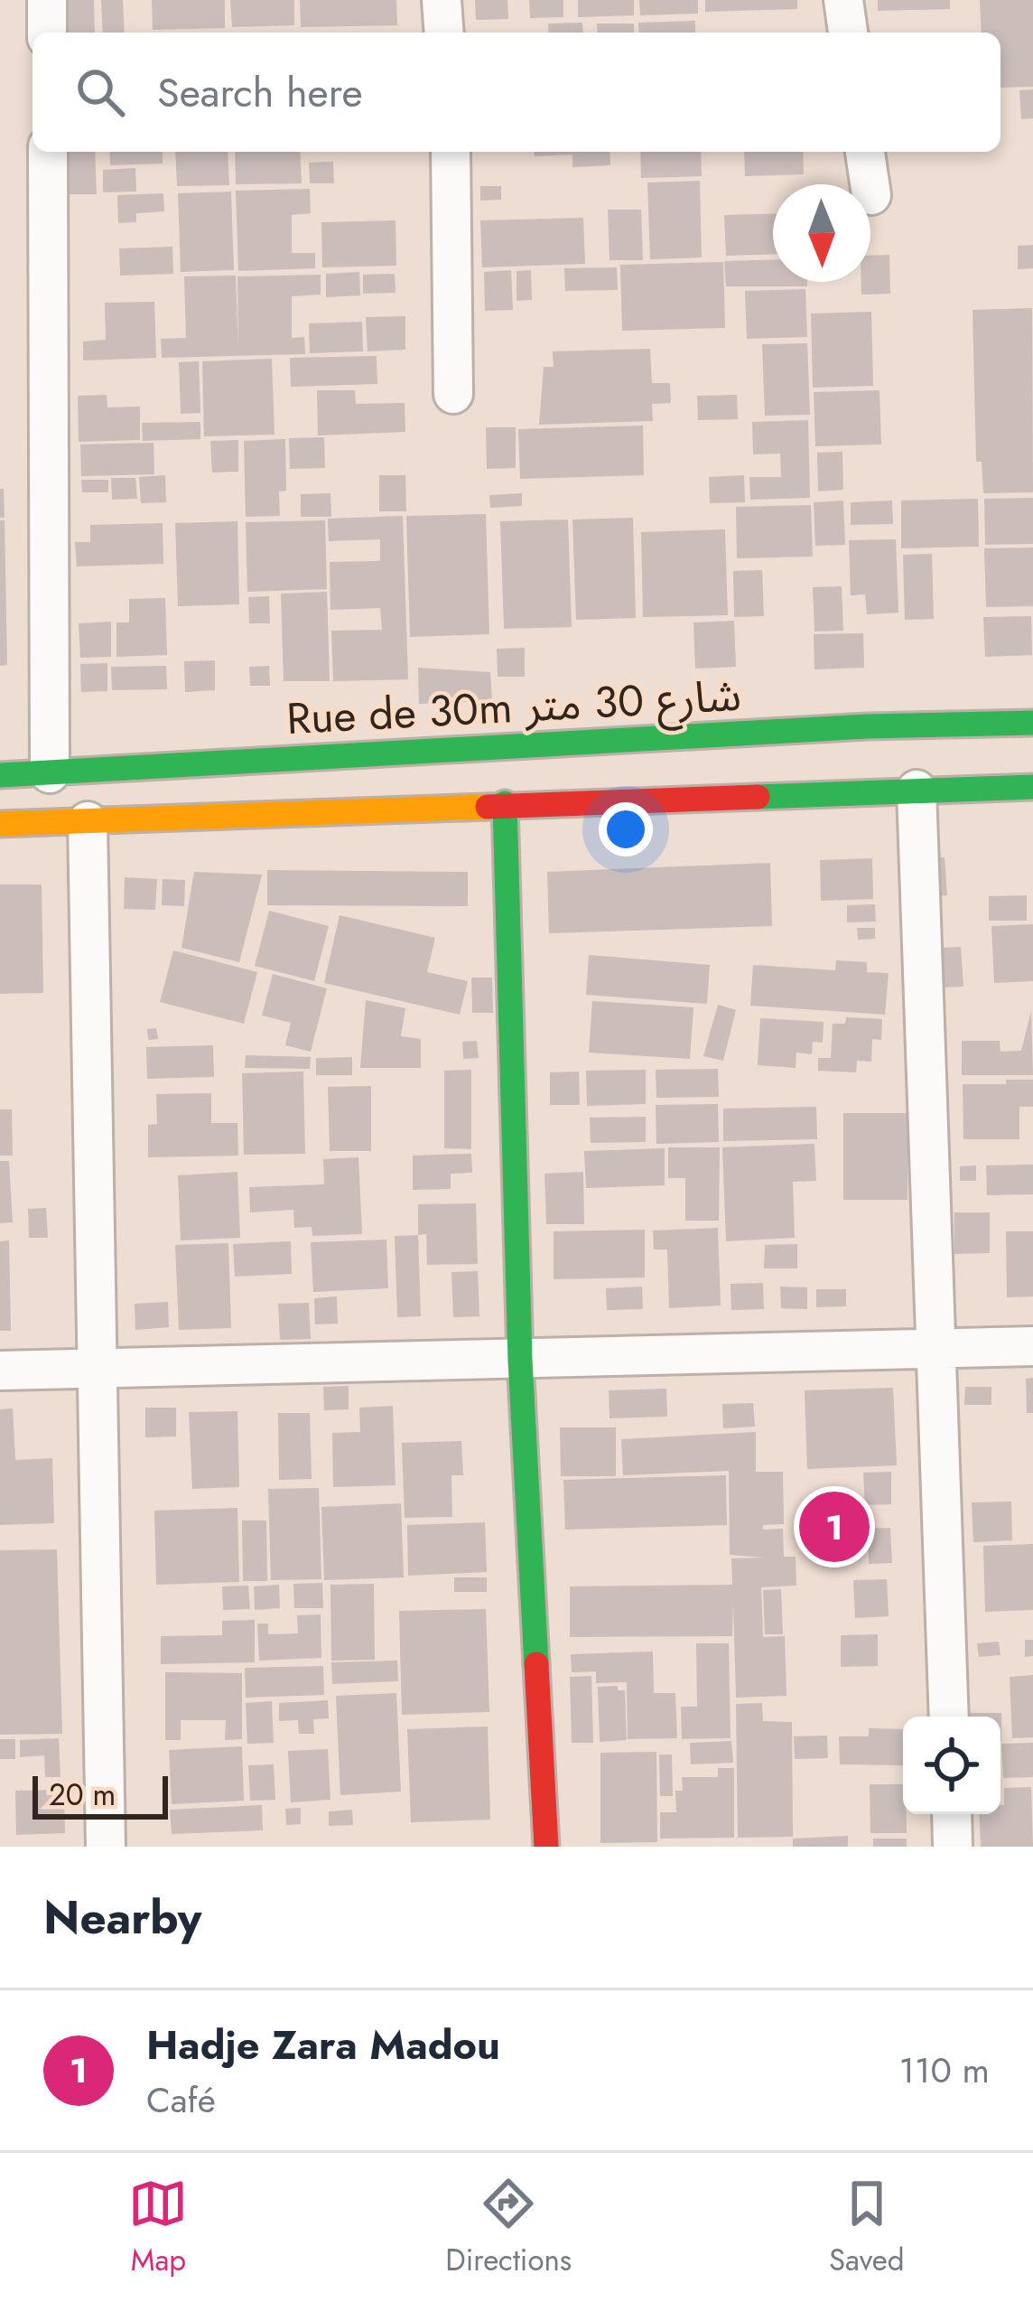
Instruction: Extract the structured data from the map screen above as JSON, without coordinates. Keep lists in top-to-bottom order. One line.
{"streets":{"street":["Rue de 30m شارع 30 متر"]},"scale_bar":"20 m","north":"bottom","page":{"search":"Search here","pins":"1","scale":"20 m","heading":"Nearby","list":[{"mark":"1","name":"Hadje Zara Madou","note":"Café","value":"110 m"}],"nav":["Map","Directions","Saved"]}}
